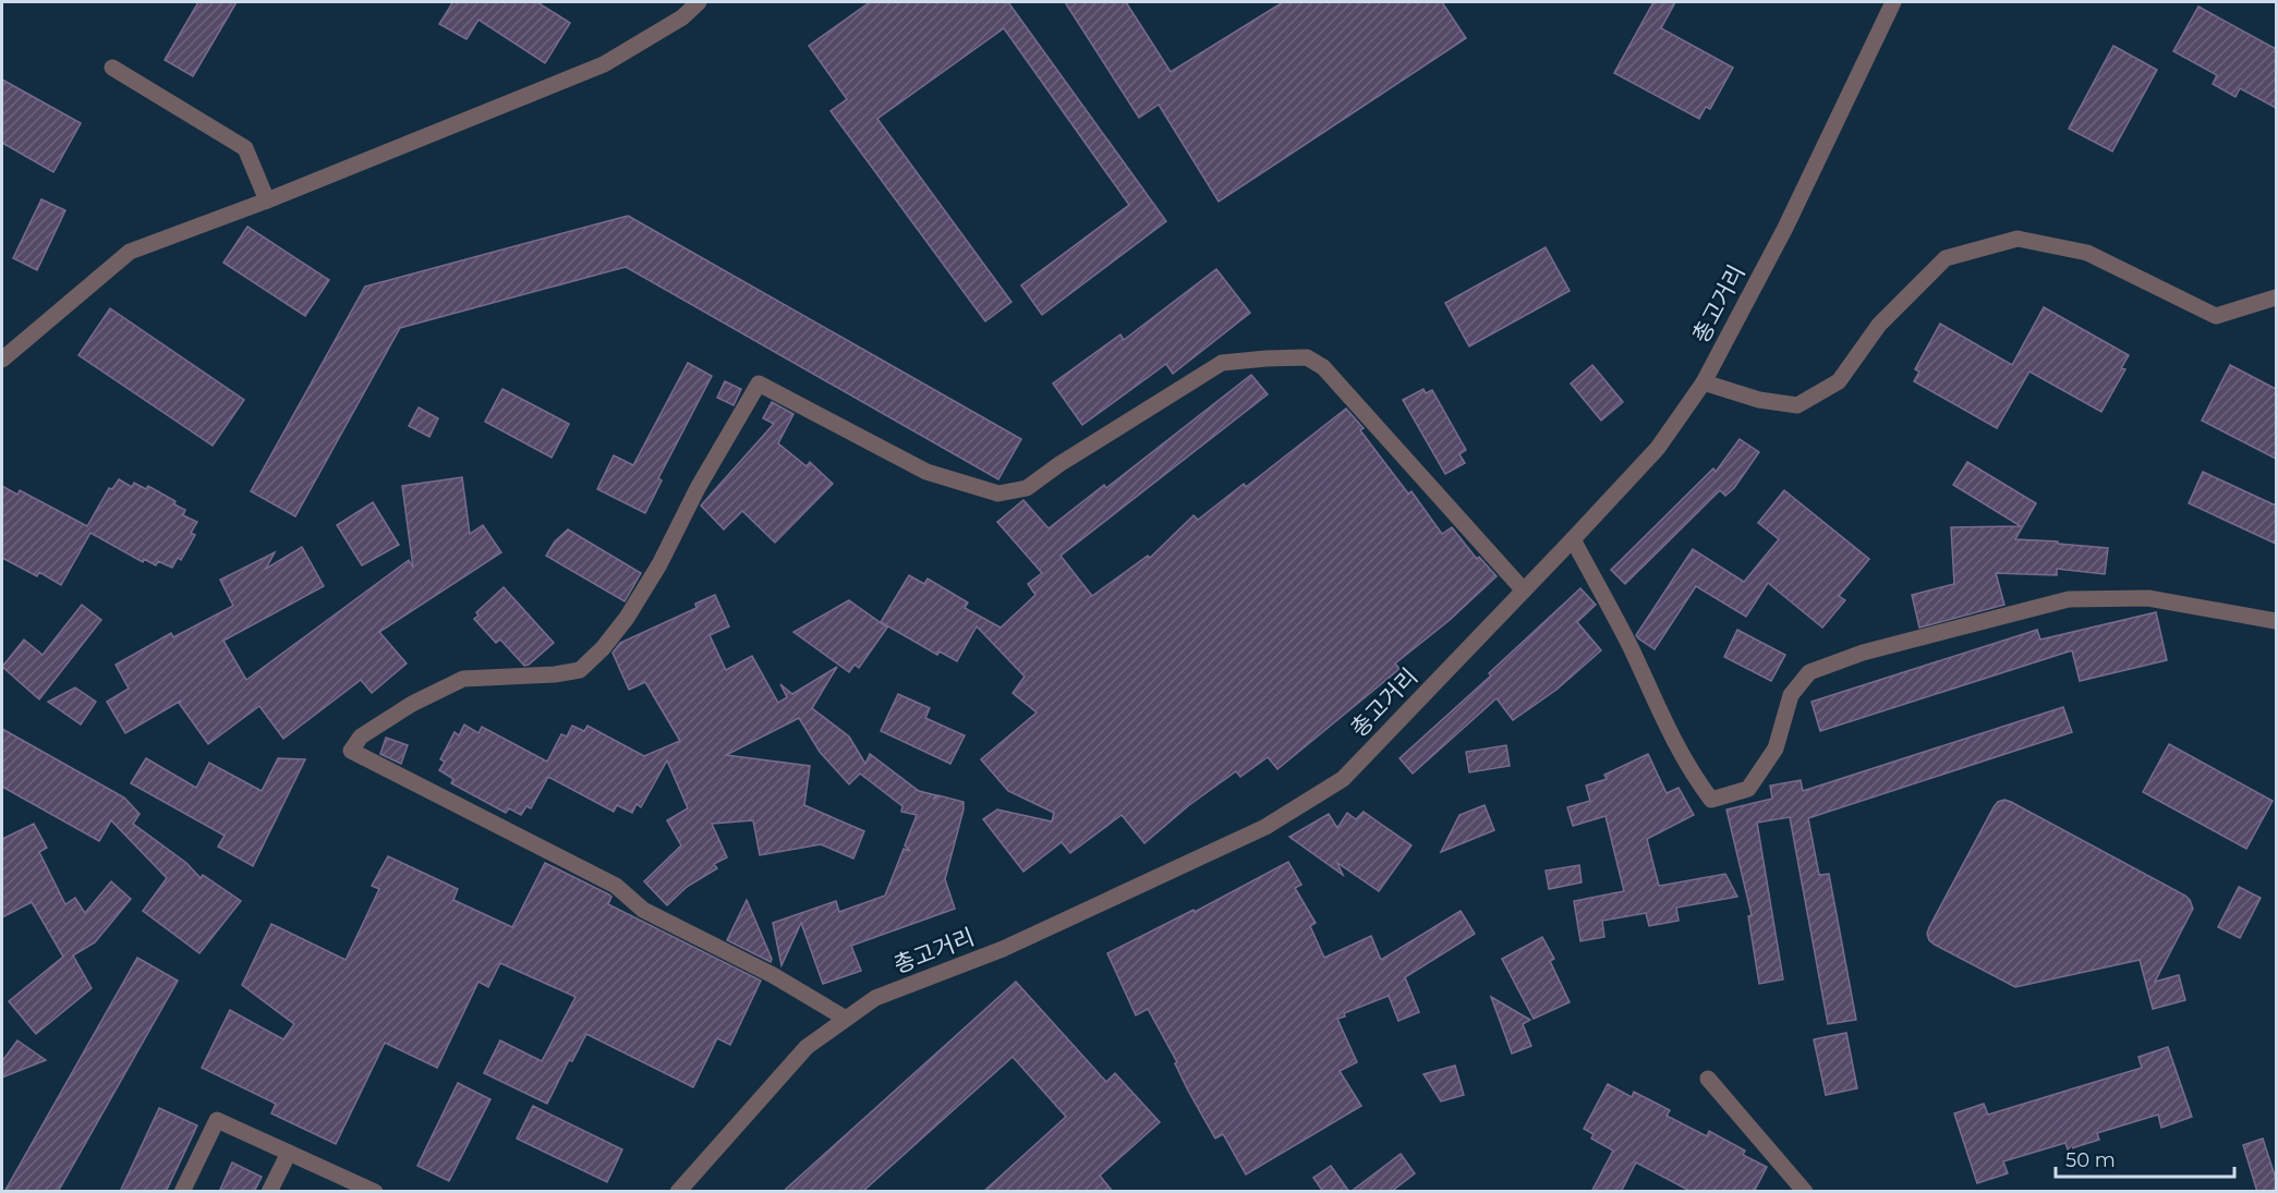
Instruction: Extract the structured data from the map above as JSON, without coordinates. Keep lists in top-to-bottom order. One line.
{"streets":{"street":["총고거리"]},"scale_bar":"50 m"}
